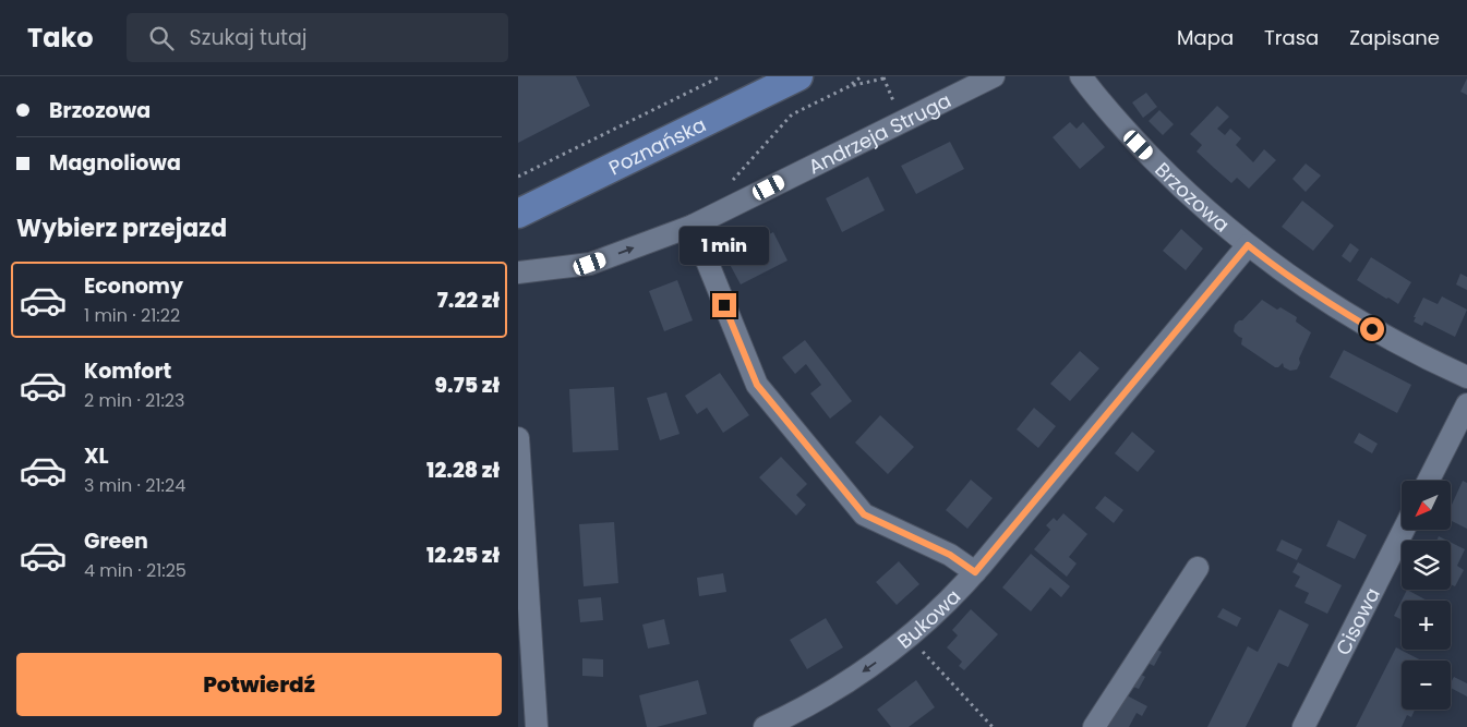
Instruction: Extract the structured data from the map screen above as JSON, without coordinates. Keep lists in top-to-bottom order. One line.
{"streets":{"main road":["Poznańska"],"street":["Andrzeja Struga","Brzozowa","Bukowa","Cisowa"]},"crossings":[["Brzozowa","Bukowa"]],"north":"bottom left","page":{"header":"Tako","search":"Szukaj tutaj","nav":["Mapa","Trasa","Zapisane"],"banner":["Brzozowa","Magnoliowa"],"heading":"Wybierz przejazd","bubble":"1 min","list":[{"name":"Economy","note":"1 min · 21:22","value":"7.22 zł"},{"name":"Komfort","note":"2 min · 21:23","value":"9.75 zł"},{"name":"XL","note":"3 min · 21:24","value":"12.28 zł"},{"name":"Green","note":"4 min · 21:25","value":"12.25 zł"}],"map_buttons":["+","−"],"buttons":"Potwierdź"}}
